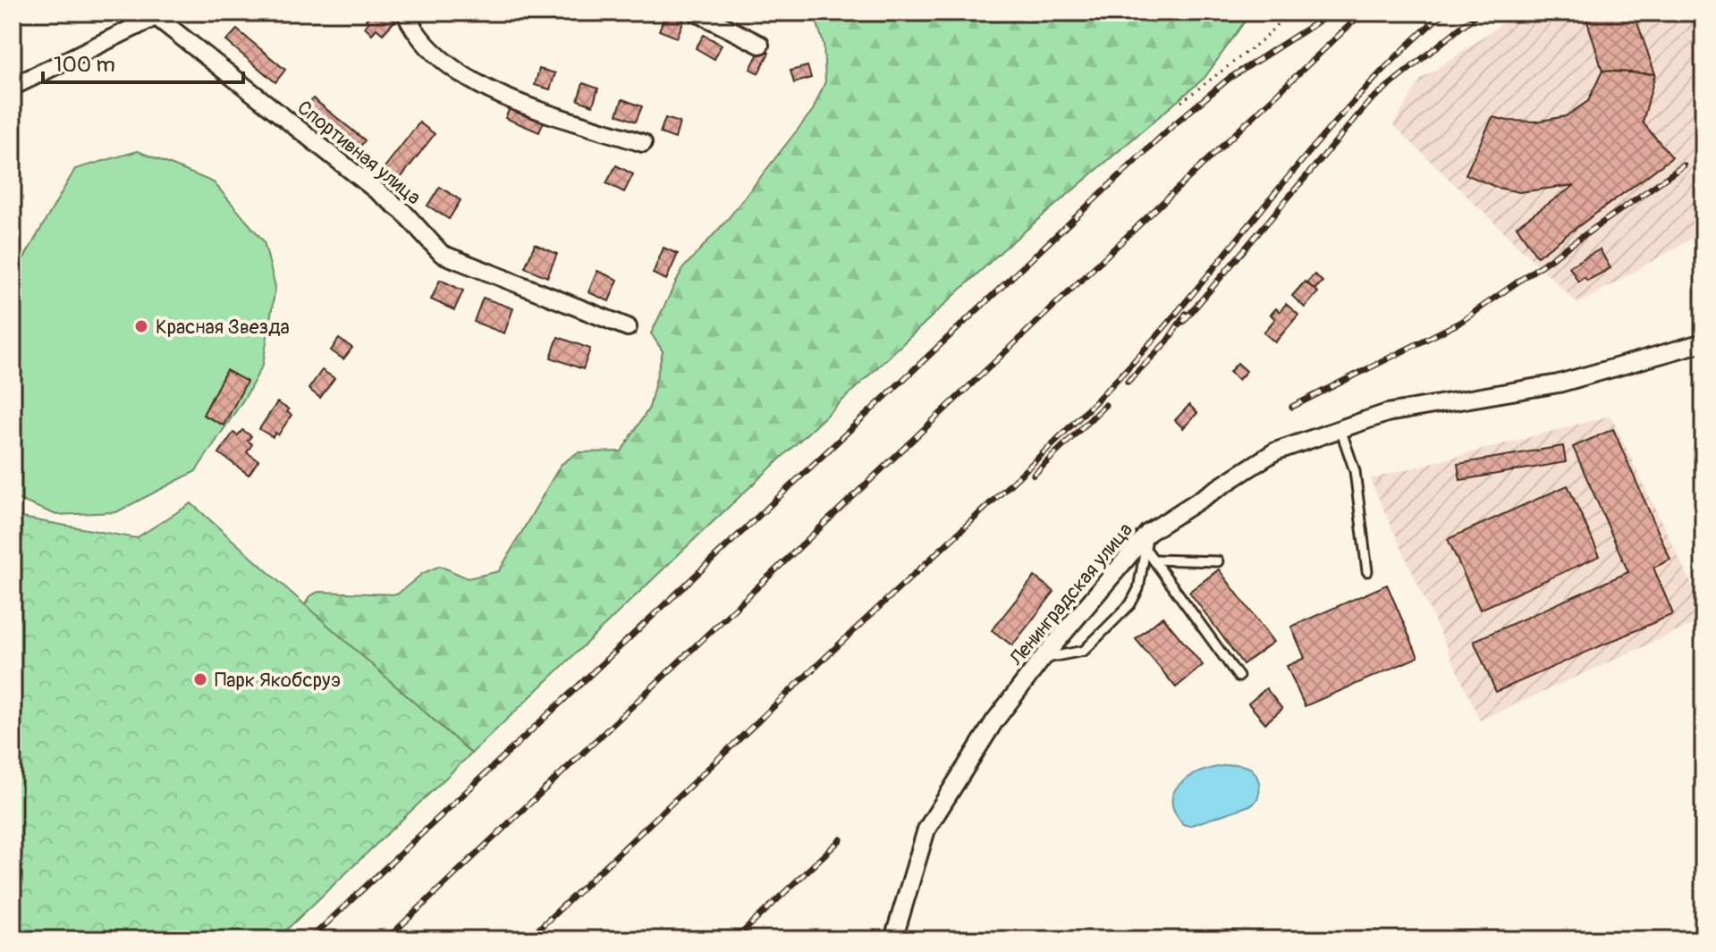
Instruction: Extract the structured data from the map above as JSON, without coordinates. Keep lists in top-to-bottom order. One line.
{"streets":{"street":["Спортивная улица","Ленинградская улица"]},"places":["Красная Звезда","Парк Якобсруэ"],"scale_bar":"100 m"}
